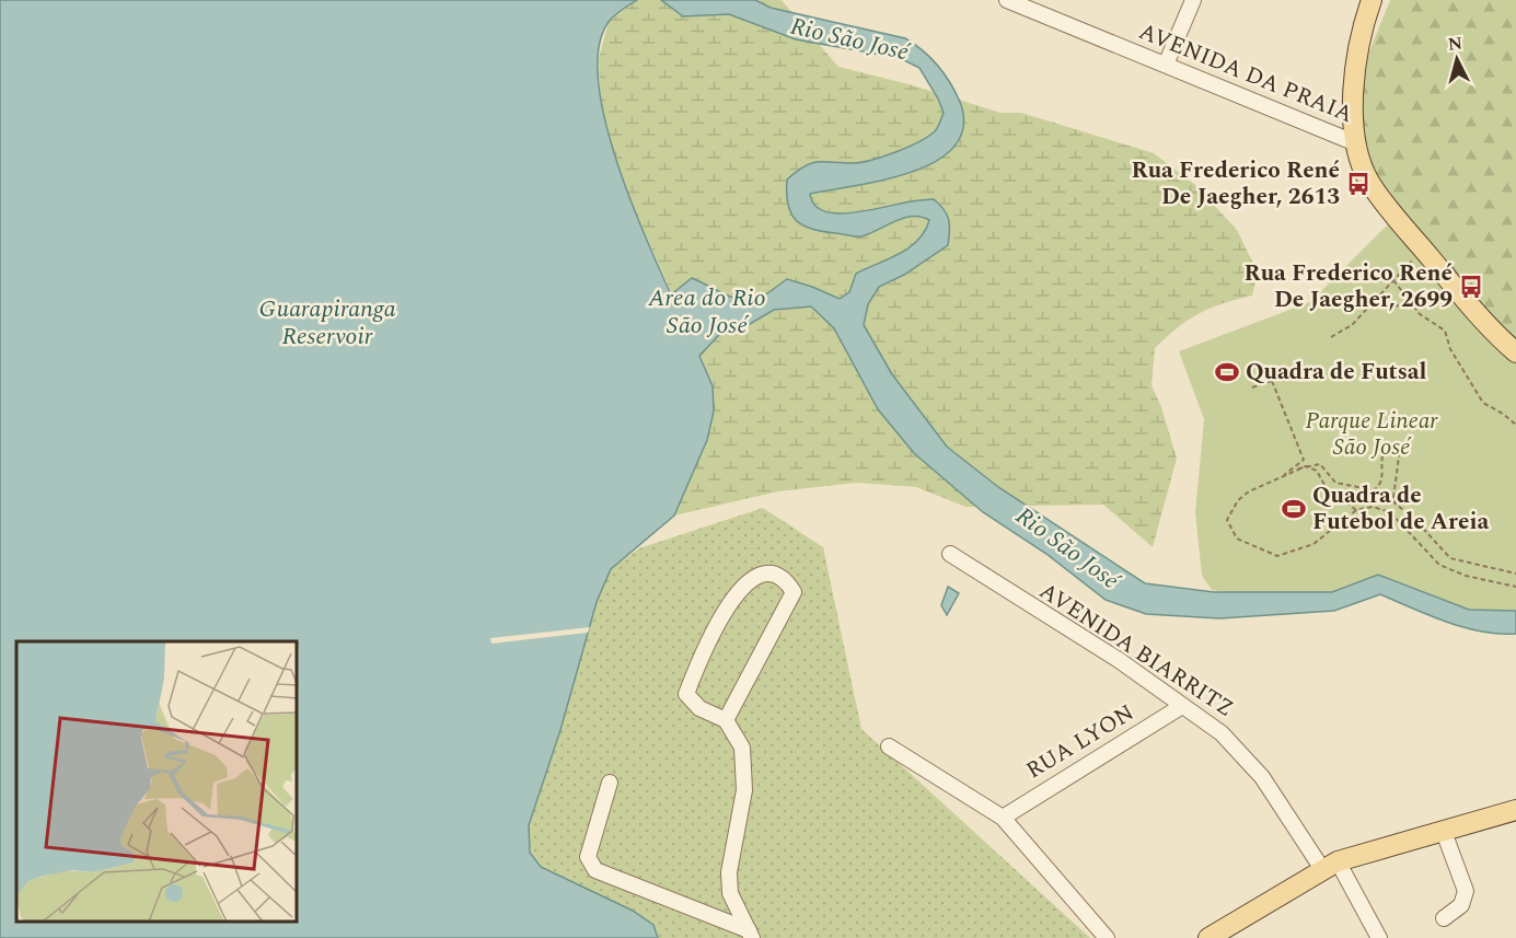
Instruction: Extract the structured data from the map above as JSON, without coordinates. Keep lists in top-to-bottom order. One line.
{"streets":{"street":["AVENIDA DA PRAIA","AVENIDA BIARRITZ","RUA LYON"]},"crossings":[["AVENIDA BIARRITZ","RUA LYON"]],"water":["Rio São José","Area do Rio São José","Guarapiranga Reservoir"],"parks":["Parque Linear São José"],"places":{"bus stop":["Rua Frederico René De Jaegher, 2613","Rua Frederico René De Jaegher, 2699"],"sports":["Quadra de Futsal","Quadra de Futebol de Areia"]},"north":"top"}
